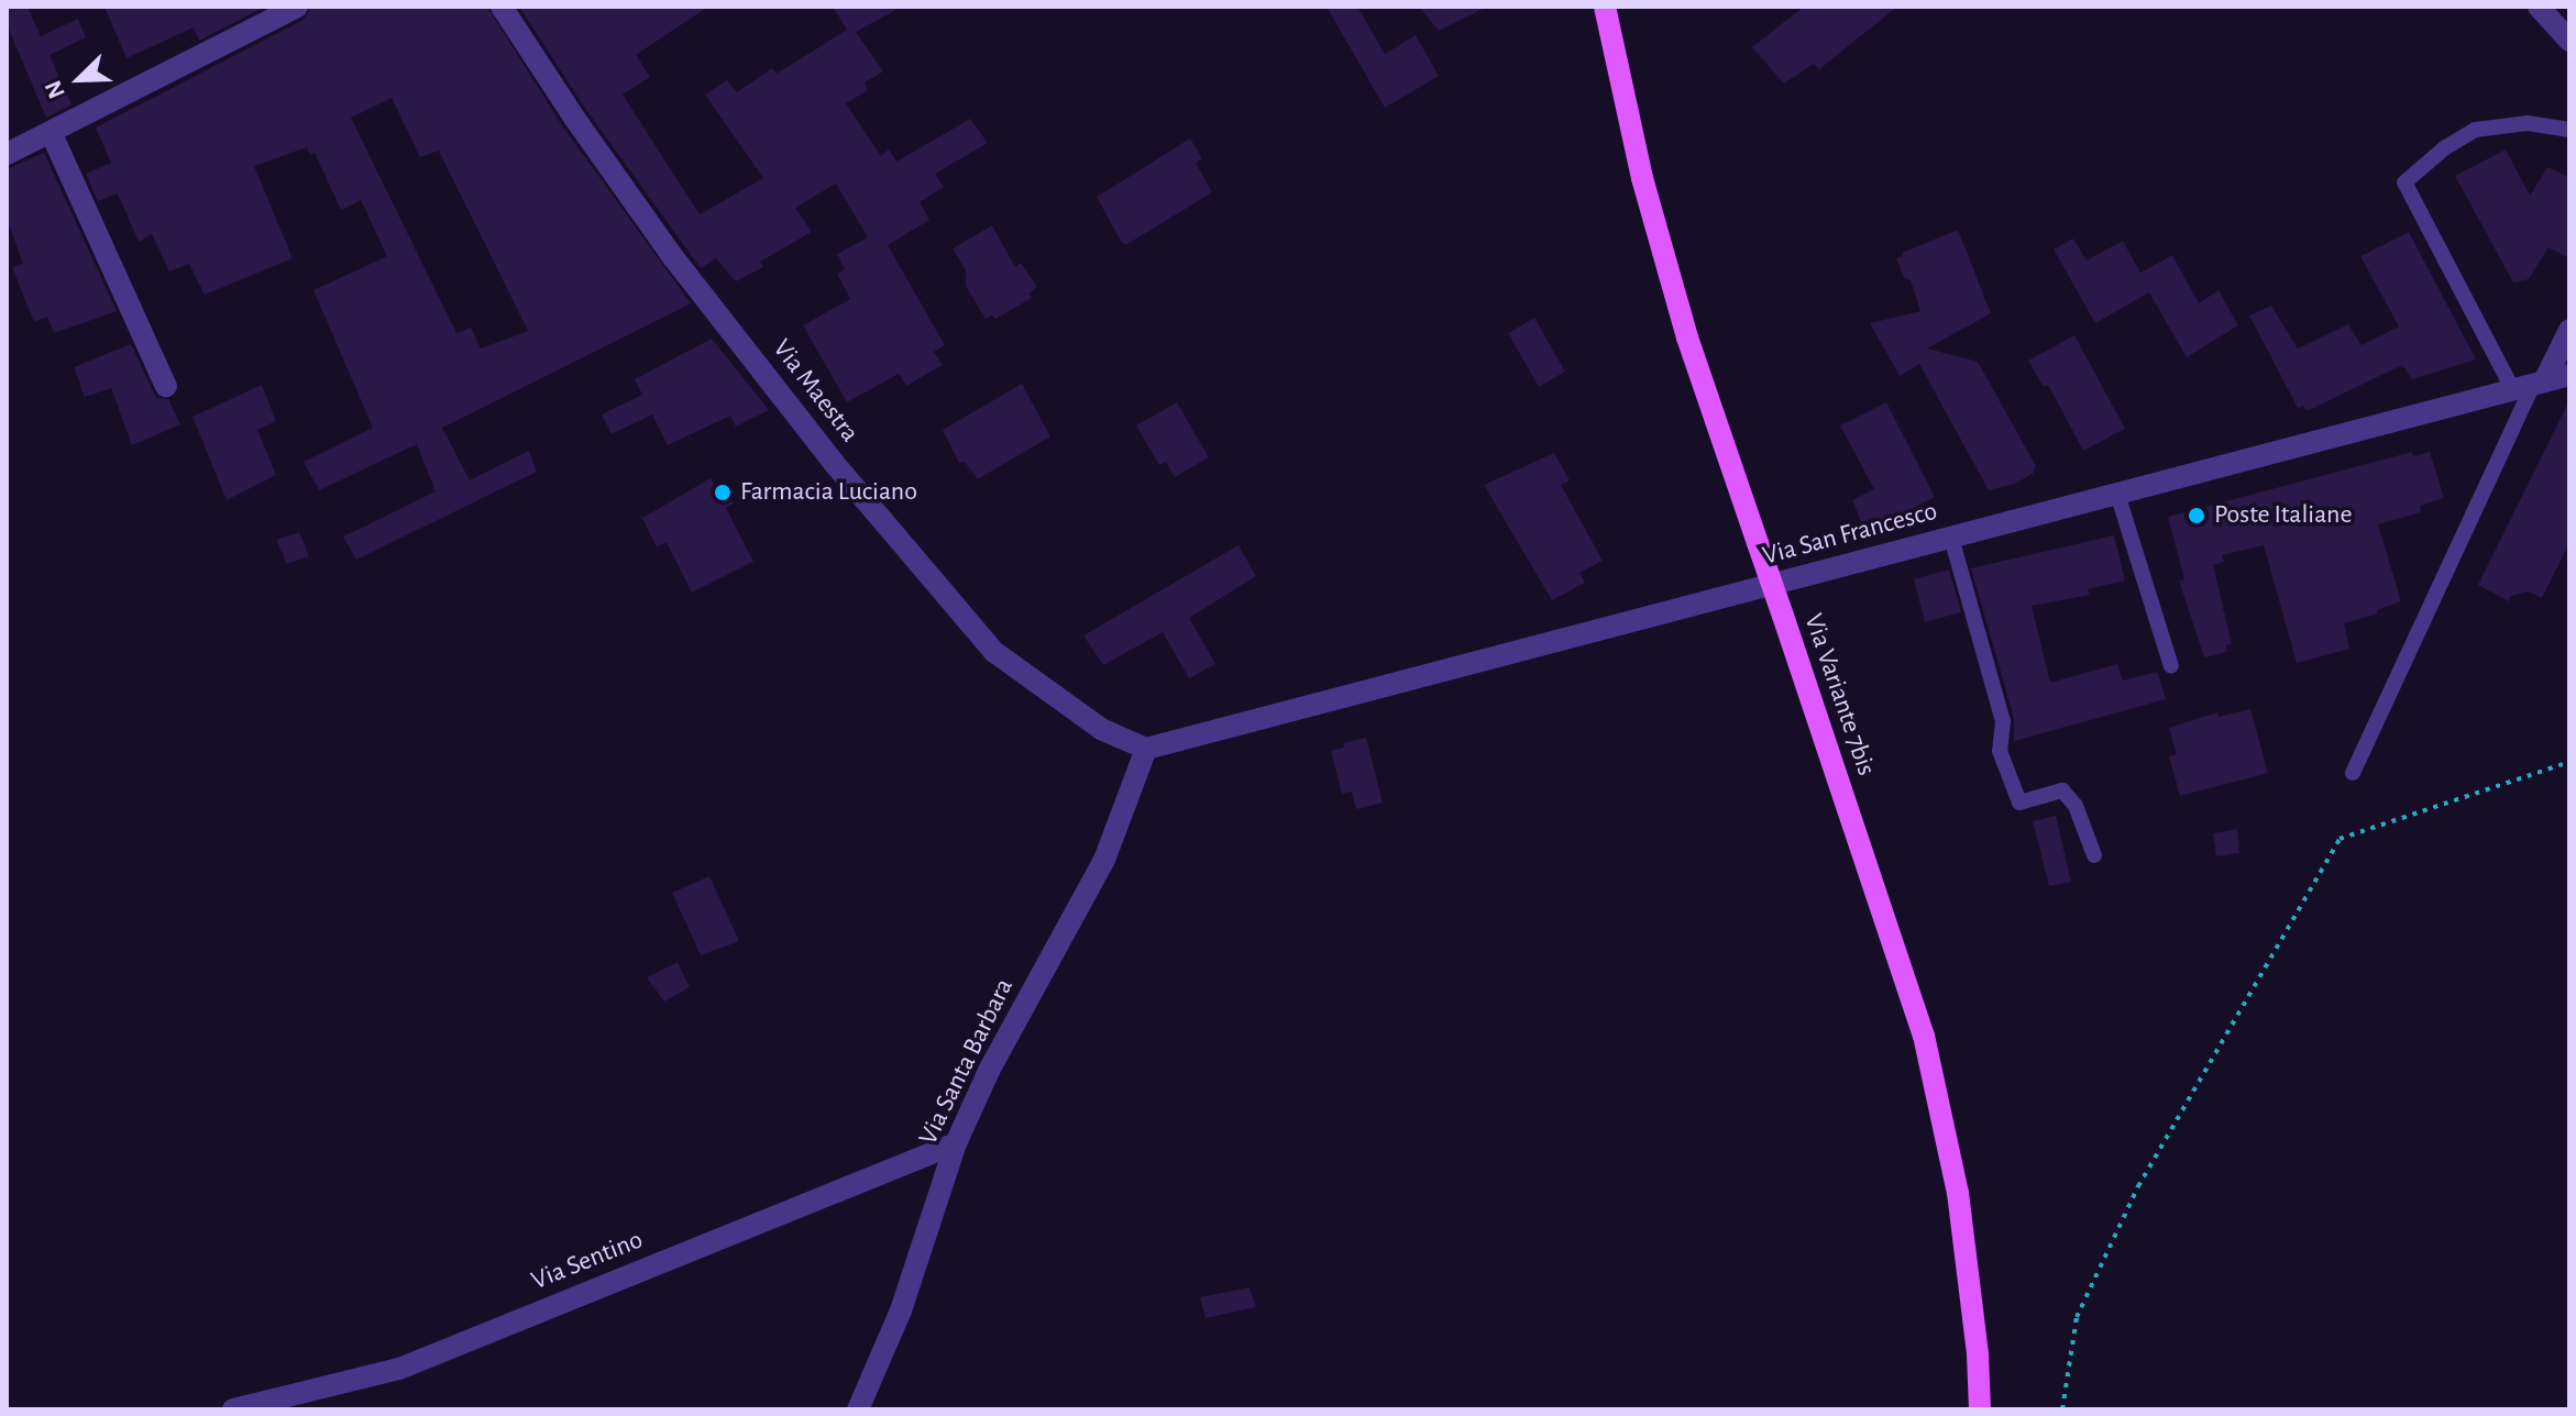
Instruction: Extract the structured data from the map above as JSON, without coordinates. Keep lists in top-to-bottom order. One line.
{"streets":{"main road":["Via Variante 7bis"],"street":["Via Maestra","Via San Francesco","Via Santa Barbara","Via Sentino"]},"crossings":[["Via Maestra","Via San Francesco"],["Via Maestra","Via Santa Barbara"],["Via San Francesco","Via Santa Barbara"],["Via Santa Barbara","Via Sentino"]],"places":["Farmacia Luciano","Poste Italiane"],"north":"bottom left"}
